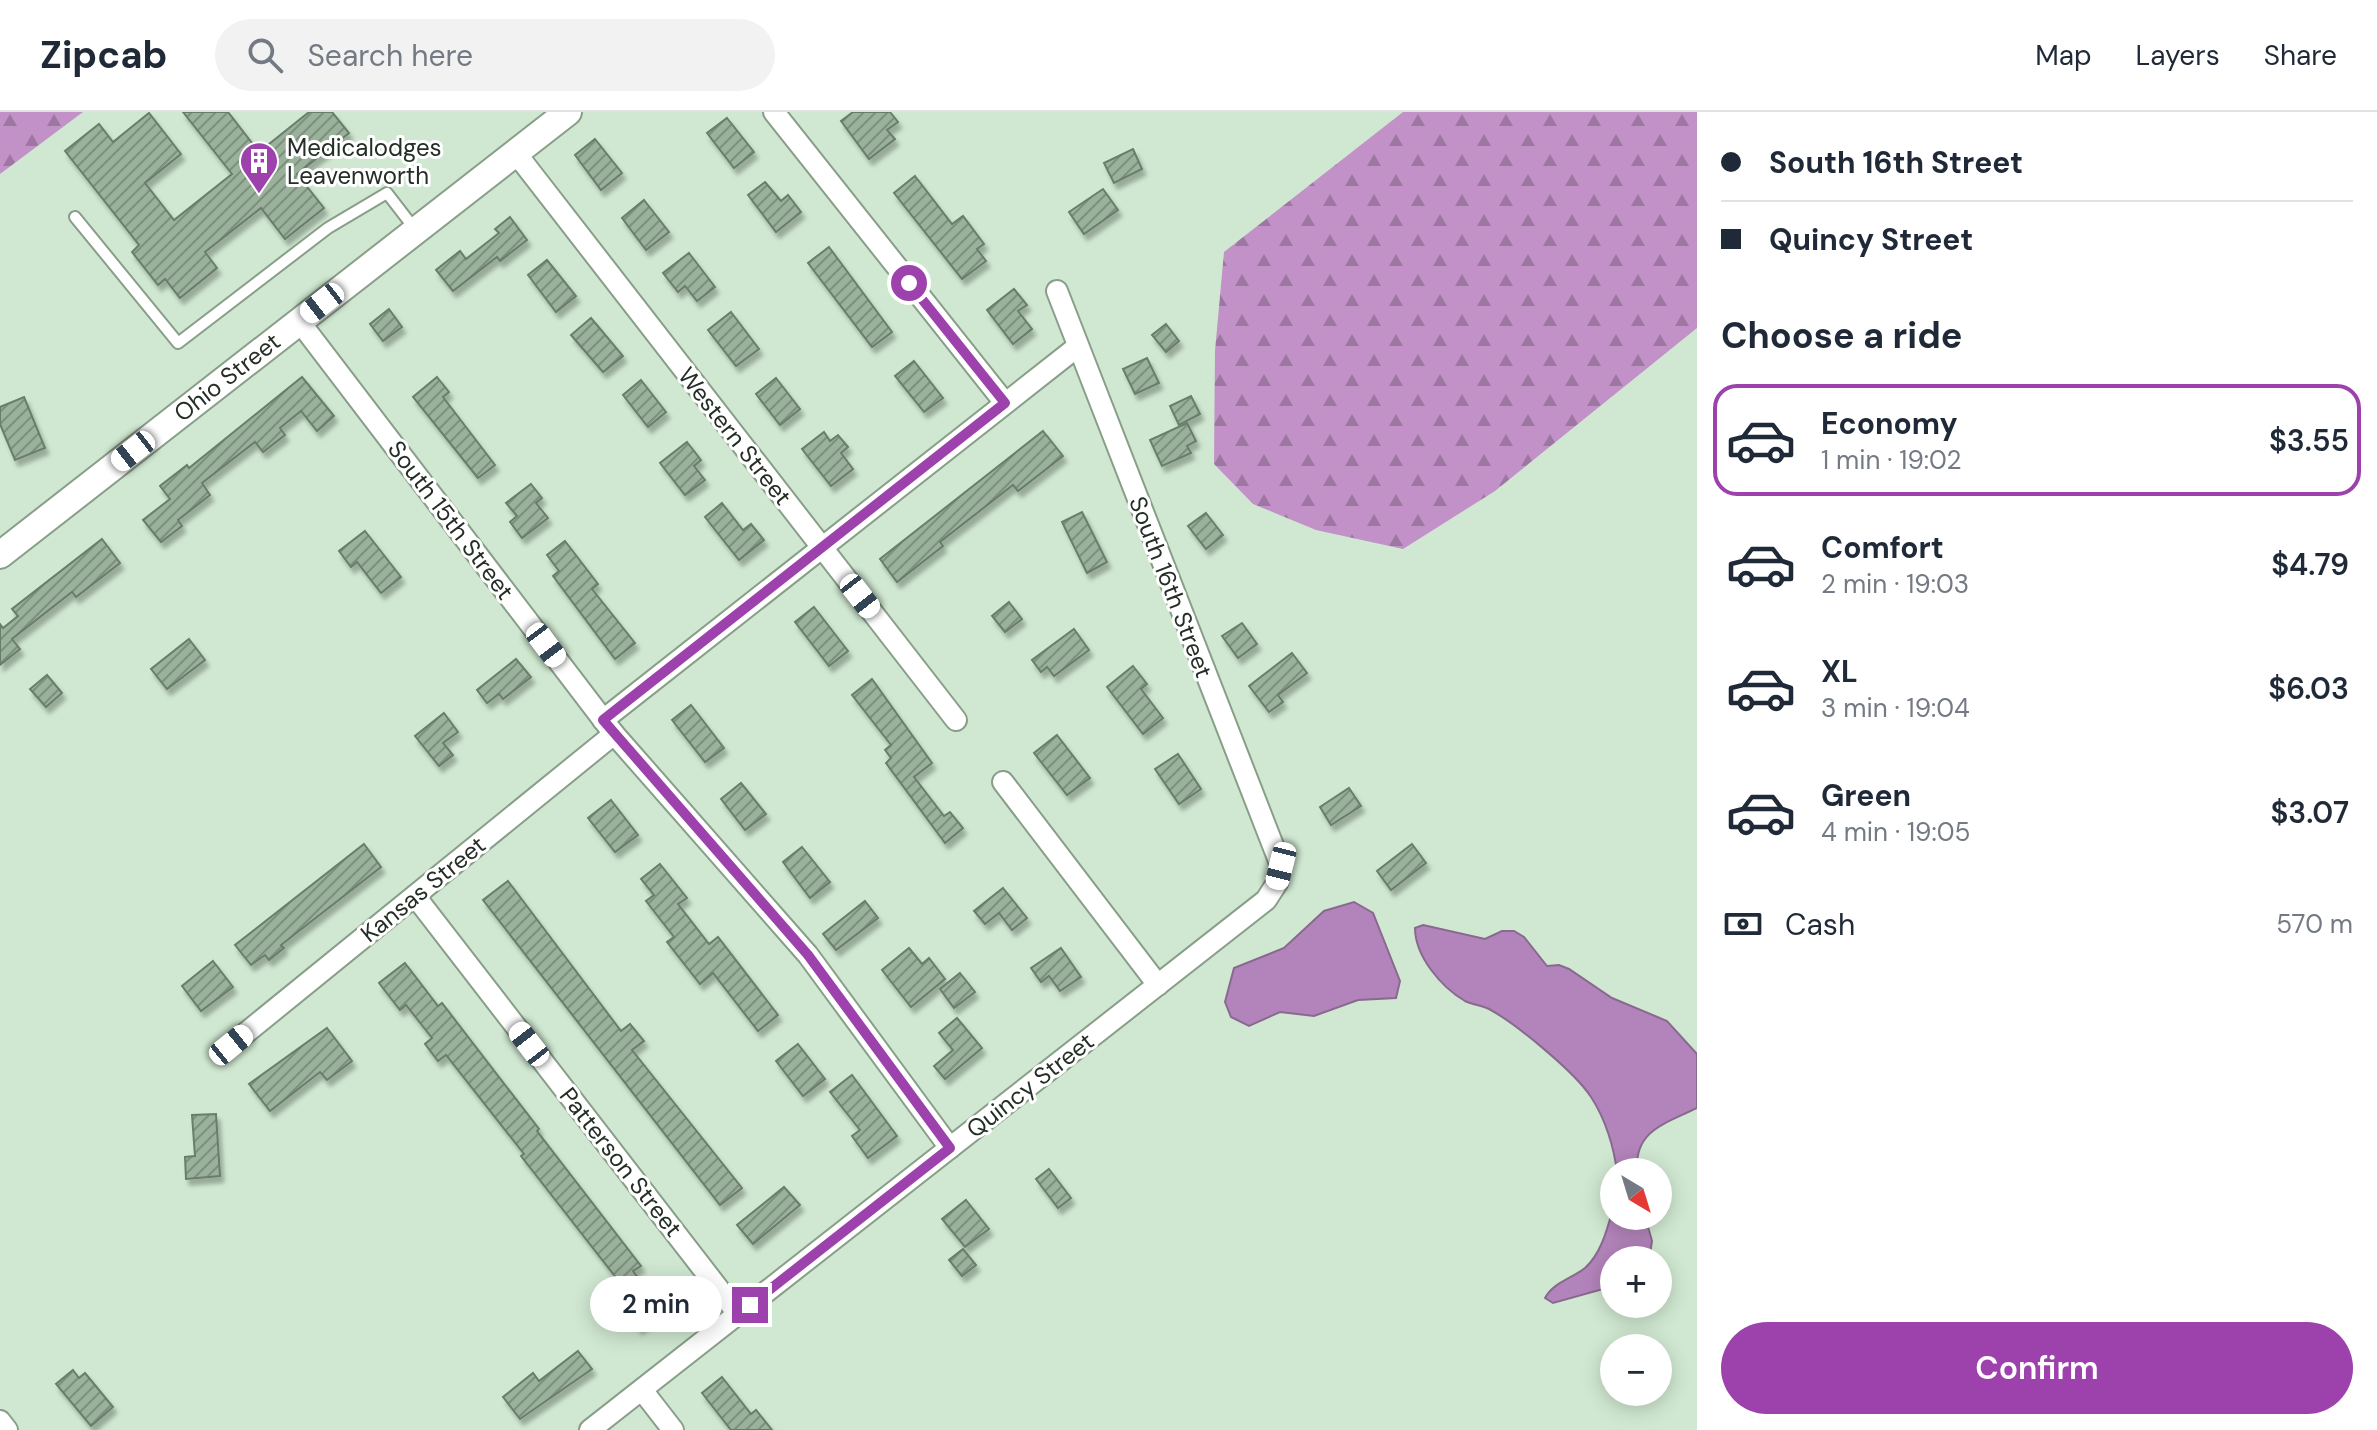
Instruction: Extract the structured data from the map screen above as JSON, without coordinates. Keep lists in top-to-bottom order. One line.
{"streets":{"street":["Ohio Street","Western Street","South 15th Street","South 16th Street","Kansas Street","Quincy Street","Patterson Street"]},"crossings":[["Ohio Street","Western Street"],["Ohio Street","South 15th Street"],["Western Street","Kansas Street"],["South 15th Street","Kansas Street"],["South 15th Street","Quincy Street"],["South 16th Street","Kansas Street"],["South 16th Street","Quincy Street"],["Kansas Street","Patterson Street"],["Quincy Street","Patterson Street"]],"places":{"building":["Medicalodges Leavenworth"]},"north":"bottom right","page":{"header":"Zipcab","search":"Search here","nav":["Map","Layers","Share"],"banner":["South 16th Street","Quincy Street"],"heading":"Choose a ride","list":[{"name":"Economy","note":"1 min · 19:02","value":"$3.55"},{"name":"Comfort","note":"2 min · 19:03","value":"$4.79"},{"name":"XL","note":"3 min · 19:04","value":"$6.03"},{"name":"Green","note":"4 min · 19:05","value":"$3.07"}],"pay":["Cash","570 m"],"map_buttons":["+","−"],"bubble":"2 min","buttons":"Confirm"}}
